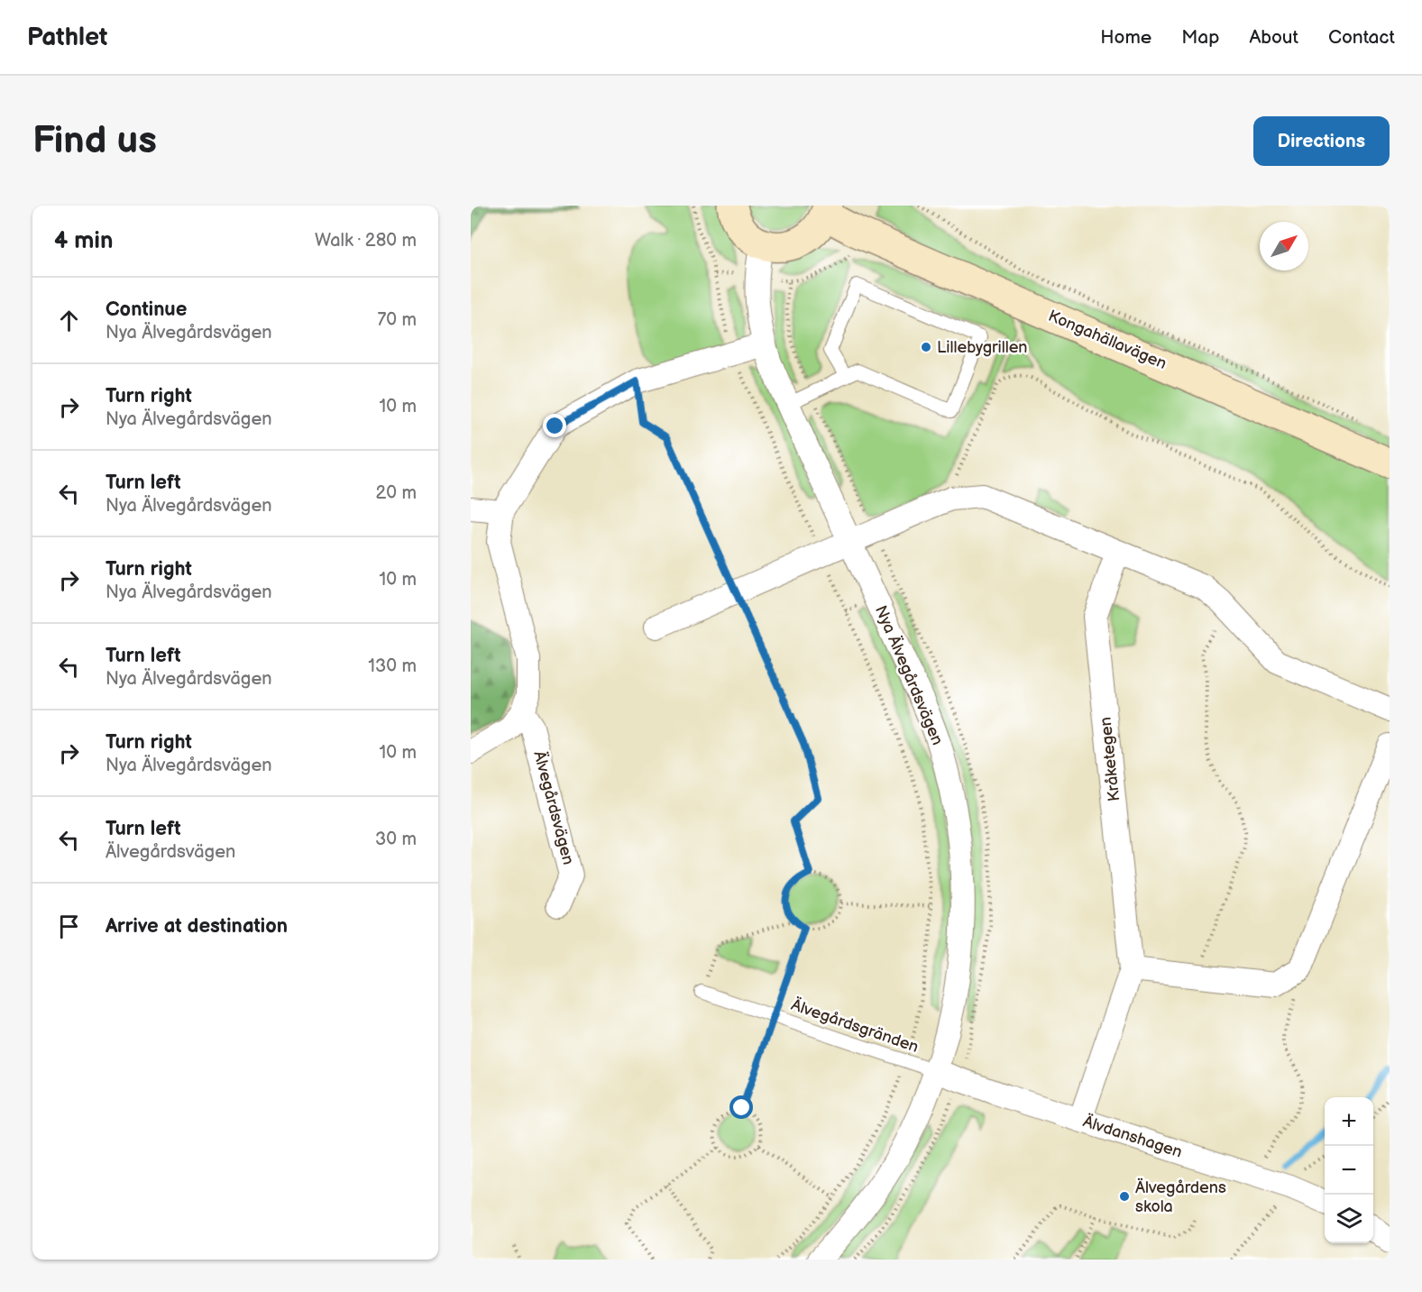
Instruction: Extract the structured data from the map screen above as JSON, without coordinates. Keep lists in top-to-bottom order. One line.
{"streets":{"street":["Kongahällavägen","Nya Älvegårdsvägen","Kråketegen","Älvegårdsvägen","Älvdanshagen"],"lane":["Älvegårdsgränden"]},"crossings":[["Kongahällavägen","Nya Älvegårdsvägen"],["Nya Älvegårdsvägen","Älvegårdsgränden"],["Nya Älvegårdsvägen","Älvdanshagen"],["Kråketegen","Älvdanshagen"],["Älvegårdsgränden","Älvdanshagen"]],"places":["Lillebygrillen","Älvegårdens skola"],"north":"top right","page":{"header":"Pathlet","nav":["Home","Map","About","Contact"],"buttons":"Directions","title":"Find us","heading":["4 min","Walk · 280 m"],"list":[["Continue","Nya Älvegårdsvägen","70 m"],["Turn right","Nya Älvegårdsvägen","10 m"],["Turn left","Nya Älvegårdsvägen","20 m"],["Turn right","Nya Älvegårdsvägen","10 m"],["Turn left","Nya Älvegårdsvägen","130 m"],["Turn right","Nya Älvegårdsvägen","10 m"],["Turn left","Älvegårdsvägen","30 m"],"Arrive at destination"],"map_buttons":["+","−"]}}
